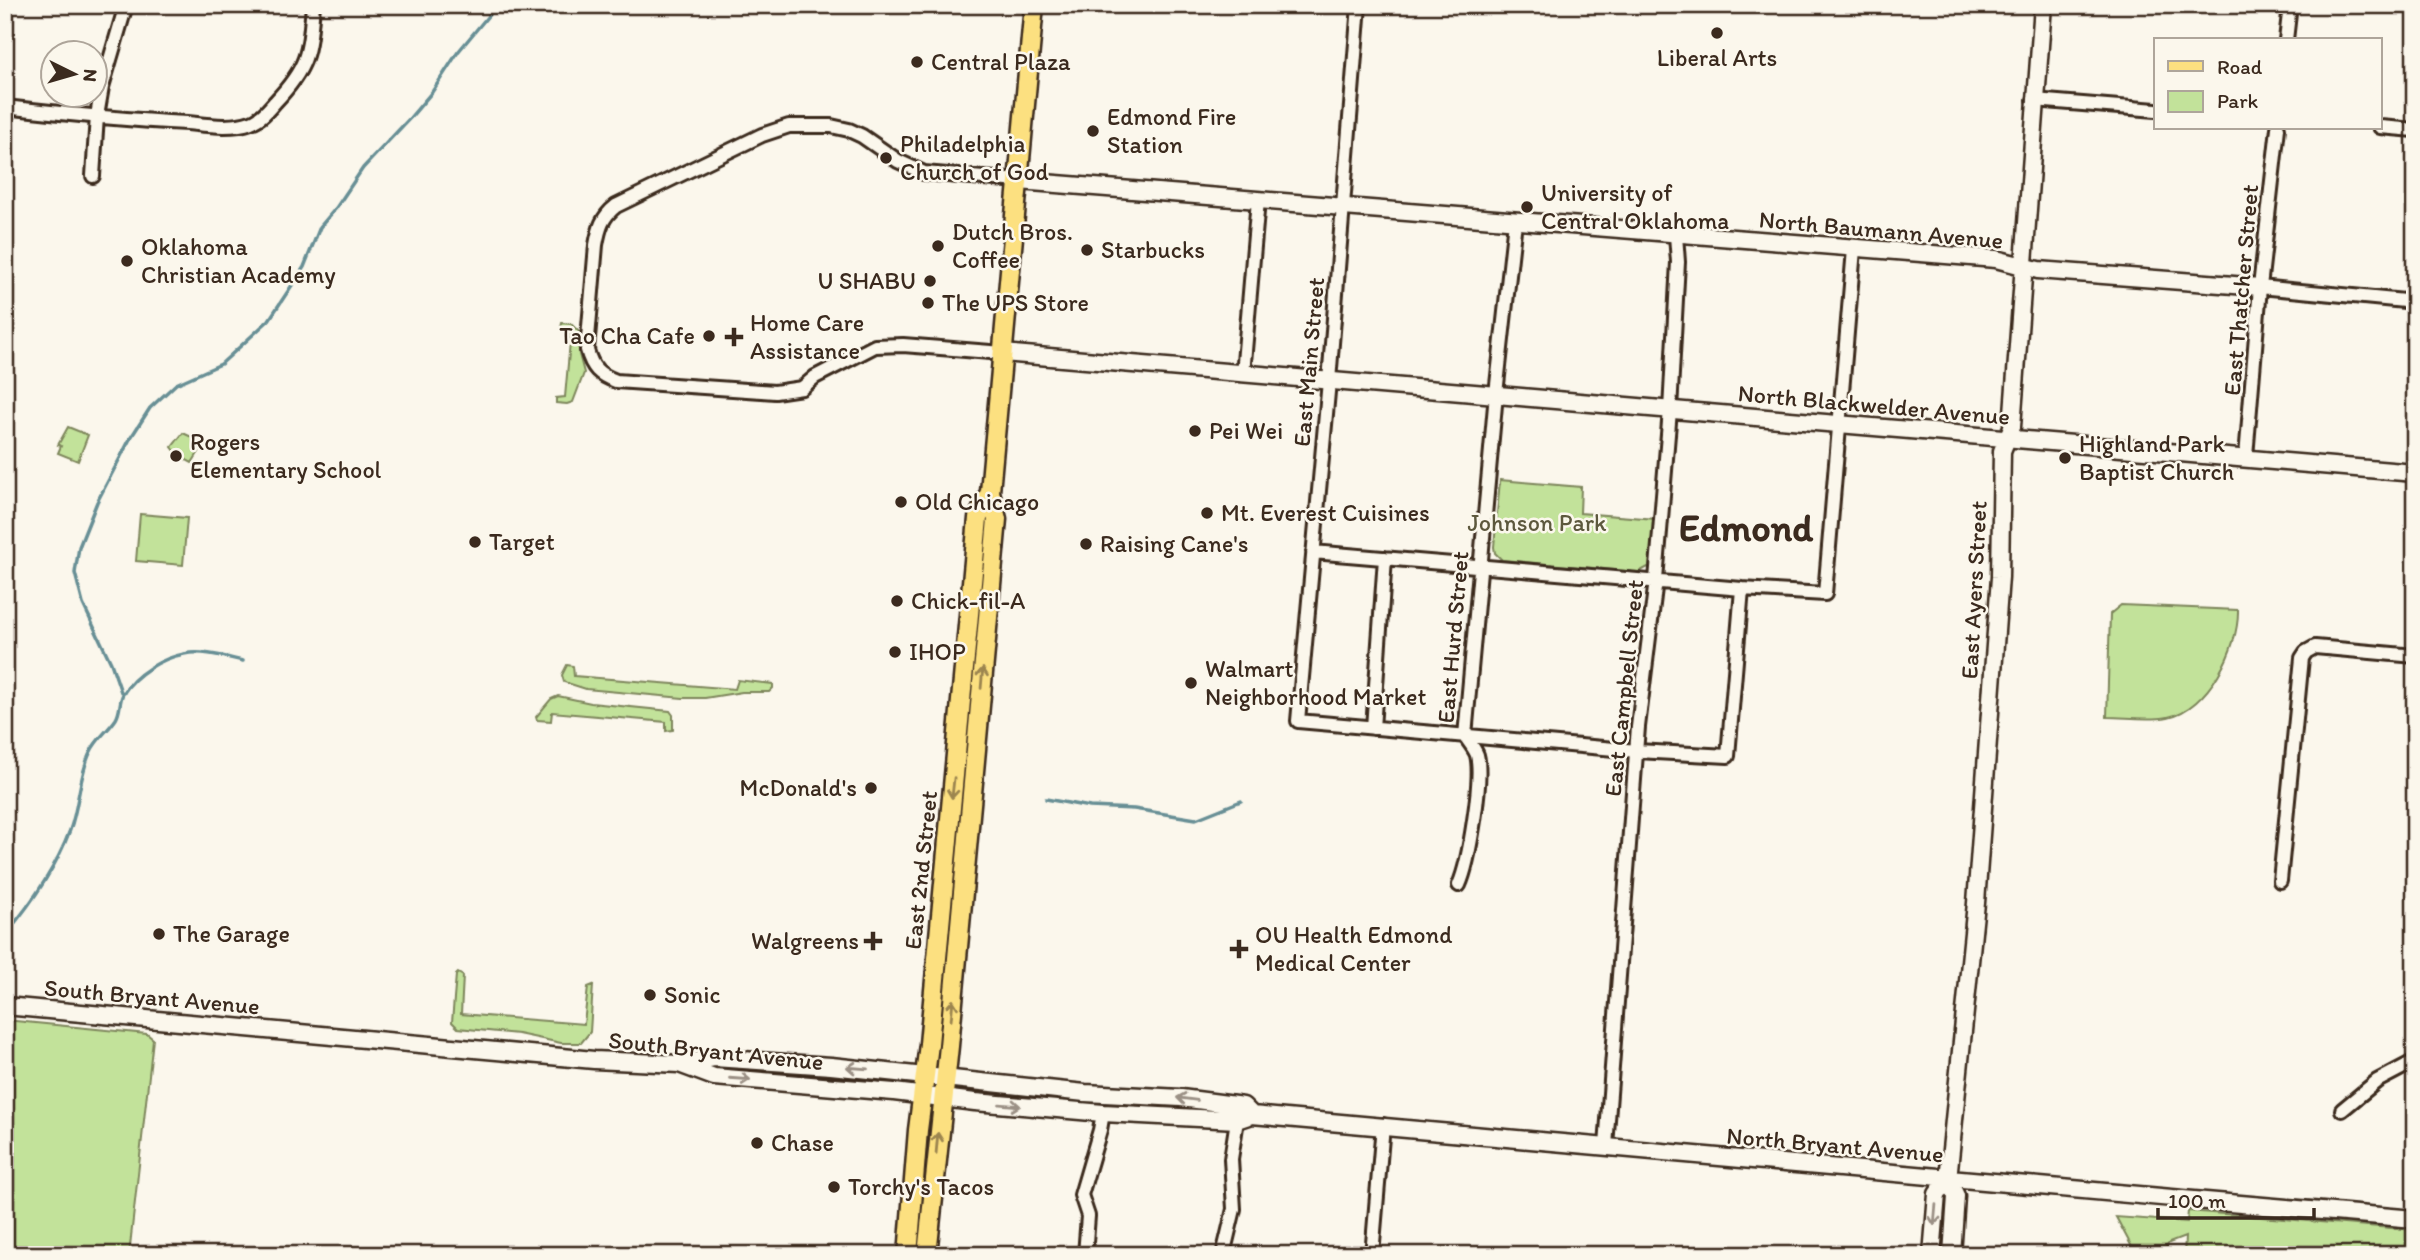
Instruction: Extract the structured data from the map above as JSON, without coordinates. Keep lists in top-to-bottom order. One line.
{"streets":{"main road":["East 2nd Street"],"street":["North Baumann Avenue","East Thatcher Street","East Main Street","North Blackwelder Avenue","East Ayers Street","East Hurd Street","East Campbell Street","South Bryant Avenue","North Bryant Avenue"]},"crossings":[["North Baumann Avenue","East Thatcher Street"],["North Baumann Avenue","East Main Street"],["North Baumann Avenue","East Ayers Street"],["North Baumann Avenue","East Hurd Street"],["North Baumann Avenue","East Campbell Street"],["North Baumann Avenue","East 2nd Street"],["East Thatcher Street","North Blackwelder Avenue"],["East Main Street","North Blackwelder Avenue"],["North Blackwelder Avenue","East Ayers Street"],["North Blackwelder Avenue","East Hurd Street"],["North Blackwelder Avenue","East Campbell Street"],["North Blackwelder Avenue","East 2nd Street"],["East Ayers Street","North Bryant Avenue"],["East Campbell Street","North Bryant Avenue"],["East 2nd Street","South Bryant Avenue"],["South Bryant Avenue","North Bryant Avenue"]],"districts":["Edmond"],"parks":["Johnson Park"],"places":{"other":["Liberal Arts","Central Plaza","Edmond Fire Station","Philadelphia Church of God","University of Central Oklahoma","Dutch Bros. Coffee","Starbucks","Oklahoma Christian Academy","U SHABU","The UPS Store","Tao Cha Cafe","Pei Wei","Rogers Elementary School","Highland Park Baptist Church","Old Chicago","Mt. Everest Cuisines","Target","Raising Cane's","Chick-fil-A","IHOP","Walmart Neighborhood Market","McDonald's","The Garage","Sonic","Chase","Torchy's Tacos"],"health":["Home Care Assistance","Walgreens","OU Health Edmond Medical Center"]},"legend":["Road","Park"],"scale_bar":"100 m","north":"right"}
